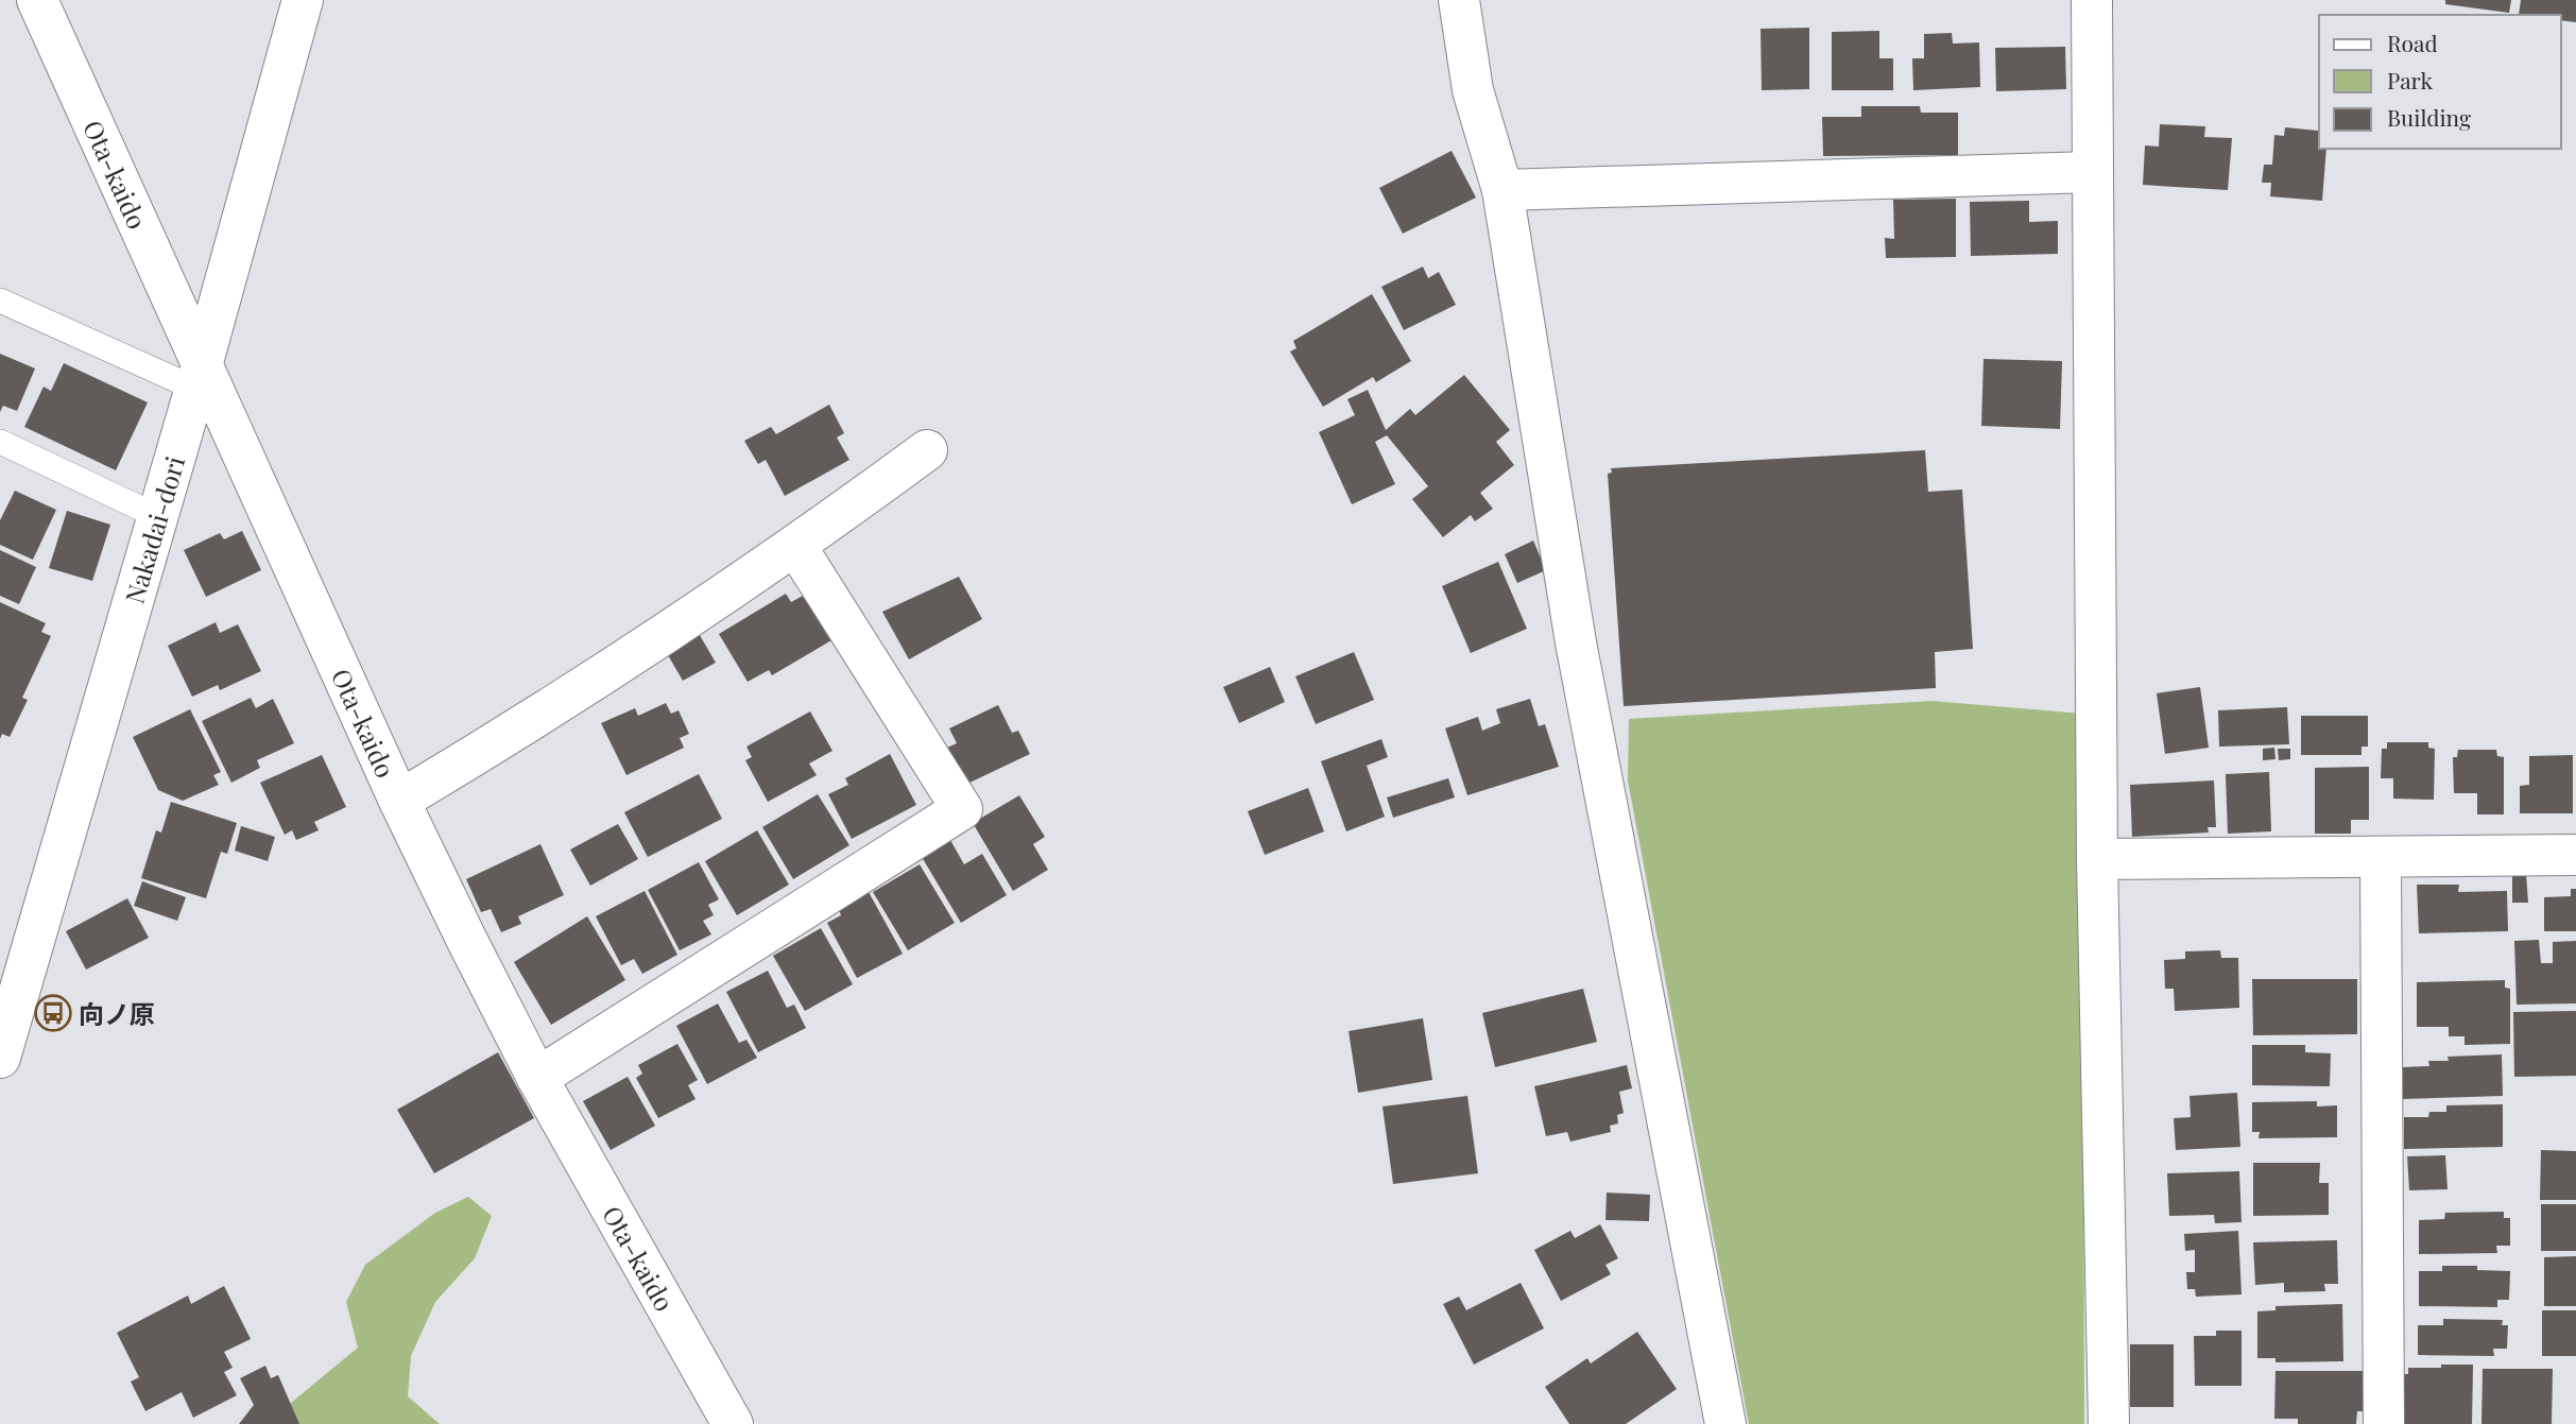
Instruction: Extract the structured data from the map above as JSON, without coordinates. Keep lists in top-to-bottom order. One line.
{"streets":{"street":["Ota-kaido","Nakadai-dori"]},"crossings":[["Ota-kaido","Nakadai-dori"]],"places":{"bus stop":["向ノ原"]},"legend":["Road","Park","Building"]}
